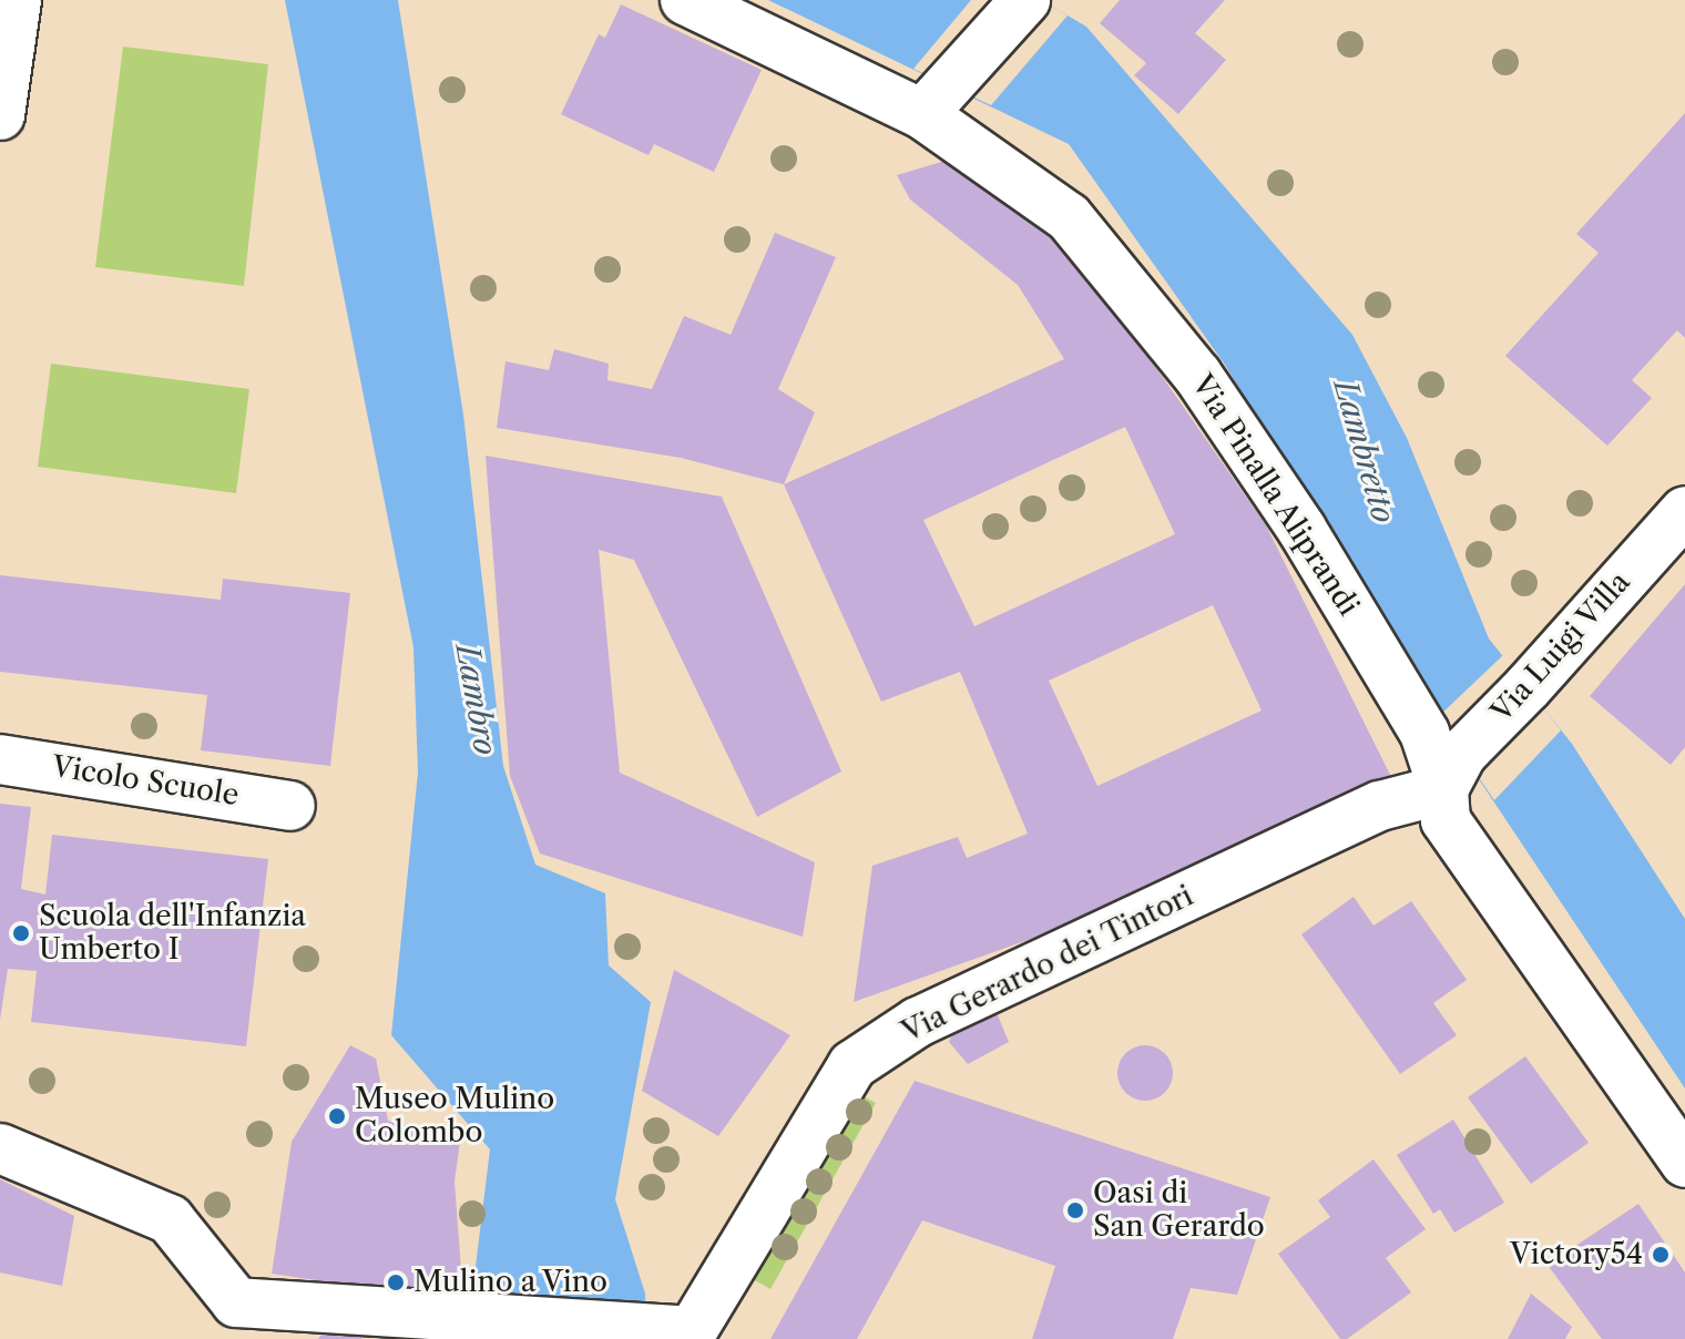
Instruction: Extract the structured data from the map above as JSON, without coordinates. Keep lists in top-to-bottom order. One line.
{"streets":{"street":["Via Pinalla Aliprandi","Via Luigi Villa","Vicolo Scuole","Via Gerardo dei Tintori"]},"crossings":[["Via Pinalla Aliprandi","Via Luigi Villa"],["Via Pinalla Aliprandi","Via Gerardo dei Tintori"],["Via Luigi Villa","Via Gerardo dei Tintori"]],"water":["Lambretto","Lambro"],"places":["Scuola dell'Infanzia Umberto I","Museo Mulino Colombo","Oasi di San Gerardo","Victory54","Mulino a Vino"]}
